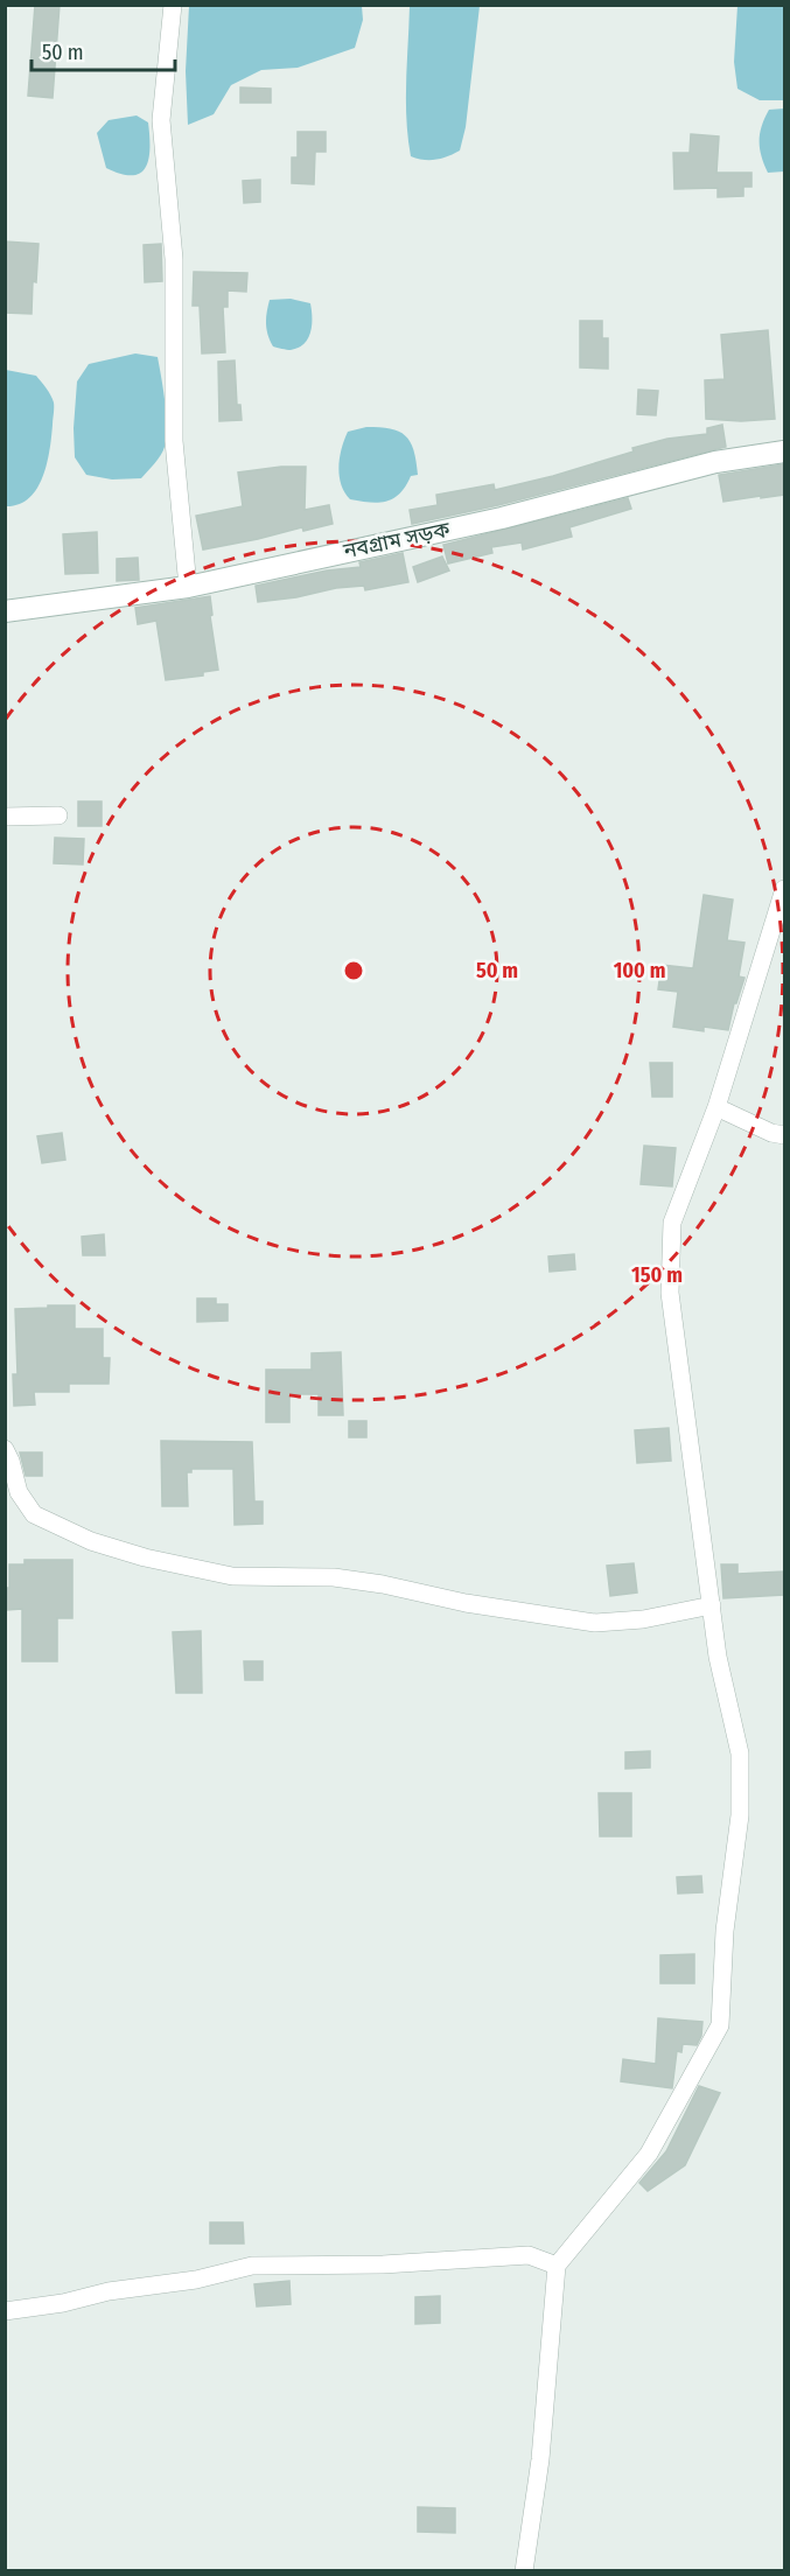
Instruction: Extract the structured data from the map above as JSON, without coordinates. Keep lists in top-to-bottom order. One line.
{"streets":{"main road":["নবগ্রাম সড়ক"]},"scale_bar":"50 m","rings":["50 m","100 m","150 m"]}
